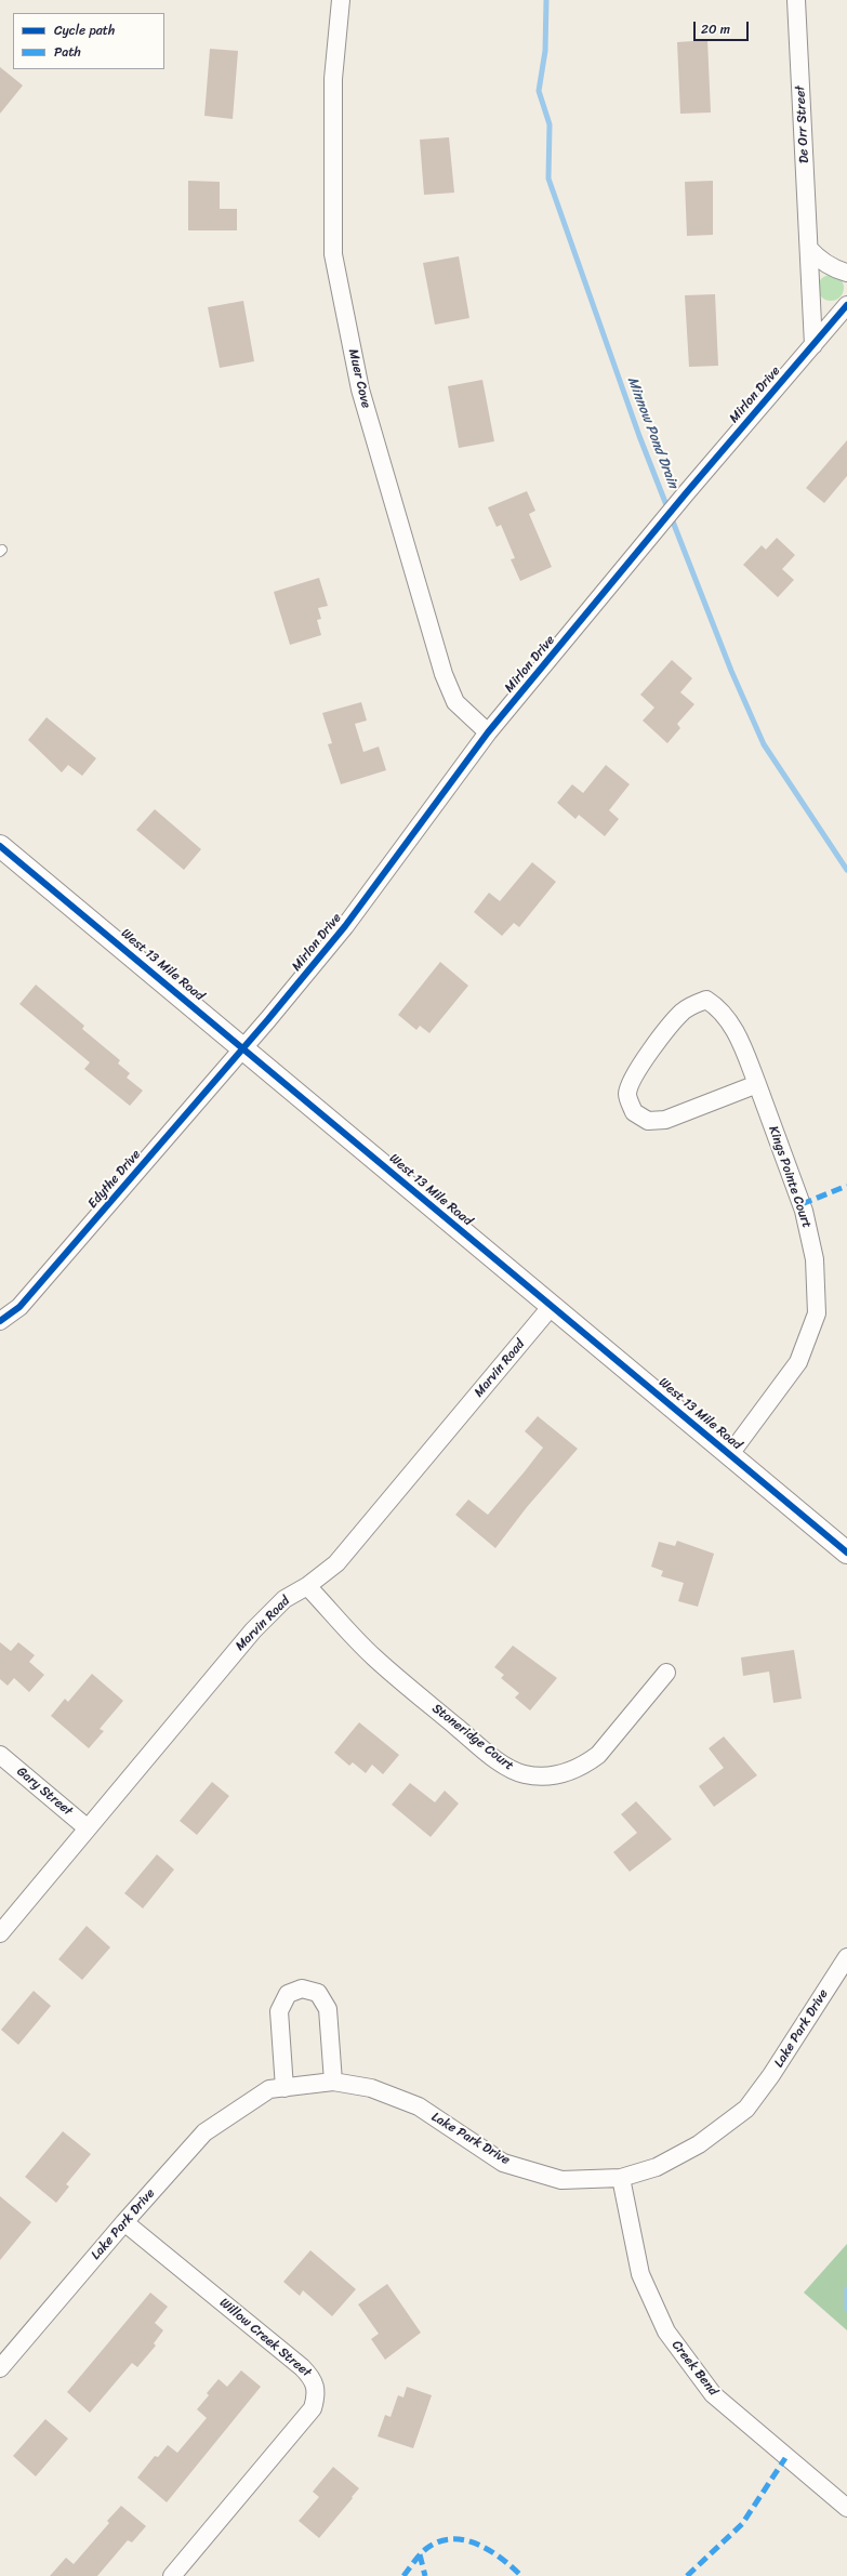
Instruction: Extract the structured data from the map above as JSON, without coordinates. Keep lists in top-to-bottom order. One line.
{"streets":{"street":["De Orr Street","Muer Cove","Mirlon Drive","West 13 Mile Road","Kings Pointe Court","Edythe Drive","Marvin Road","Stoneridge Court","Gary Street","Lake Park Drive","Willow Creek Street","Creek Bend"]},"crossings":[["De Orr Street","Mirlon Drive"],["Muer Cove","Mirlon Drive"],["Mirlon Drive","West 13 Mile Road"],["Mirlon Drive","Edythe Drive"],["West 13 Mile Road","Kings Pointe Court"],["West 13 Mile Road","Edythe Drive"],["West 13 Mile Road","Marvin Road"],["Marvin Road","Stoneridge Court"],["Marvin Road","Gary Street"],["Lake Park Drive","Willow Creek Street"],["Lake Park Drive","Creek Bend"]],"water":["Minnow Pond Drain"],"legend":["Cycle path","Path"],"scale_bar":"20 m"}
